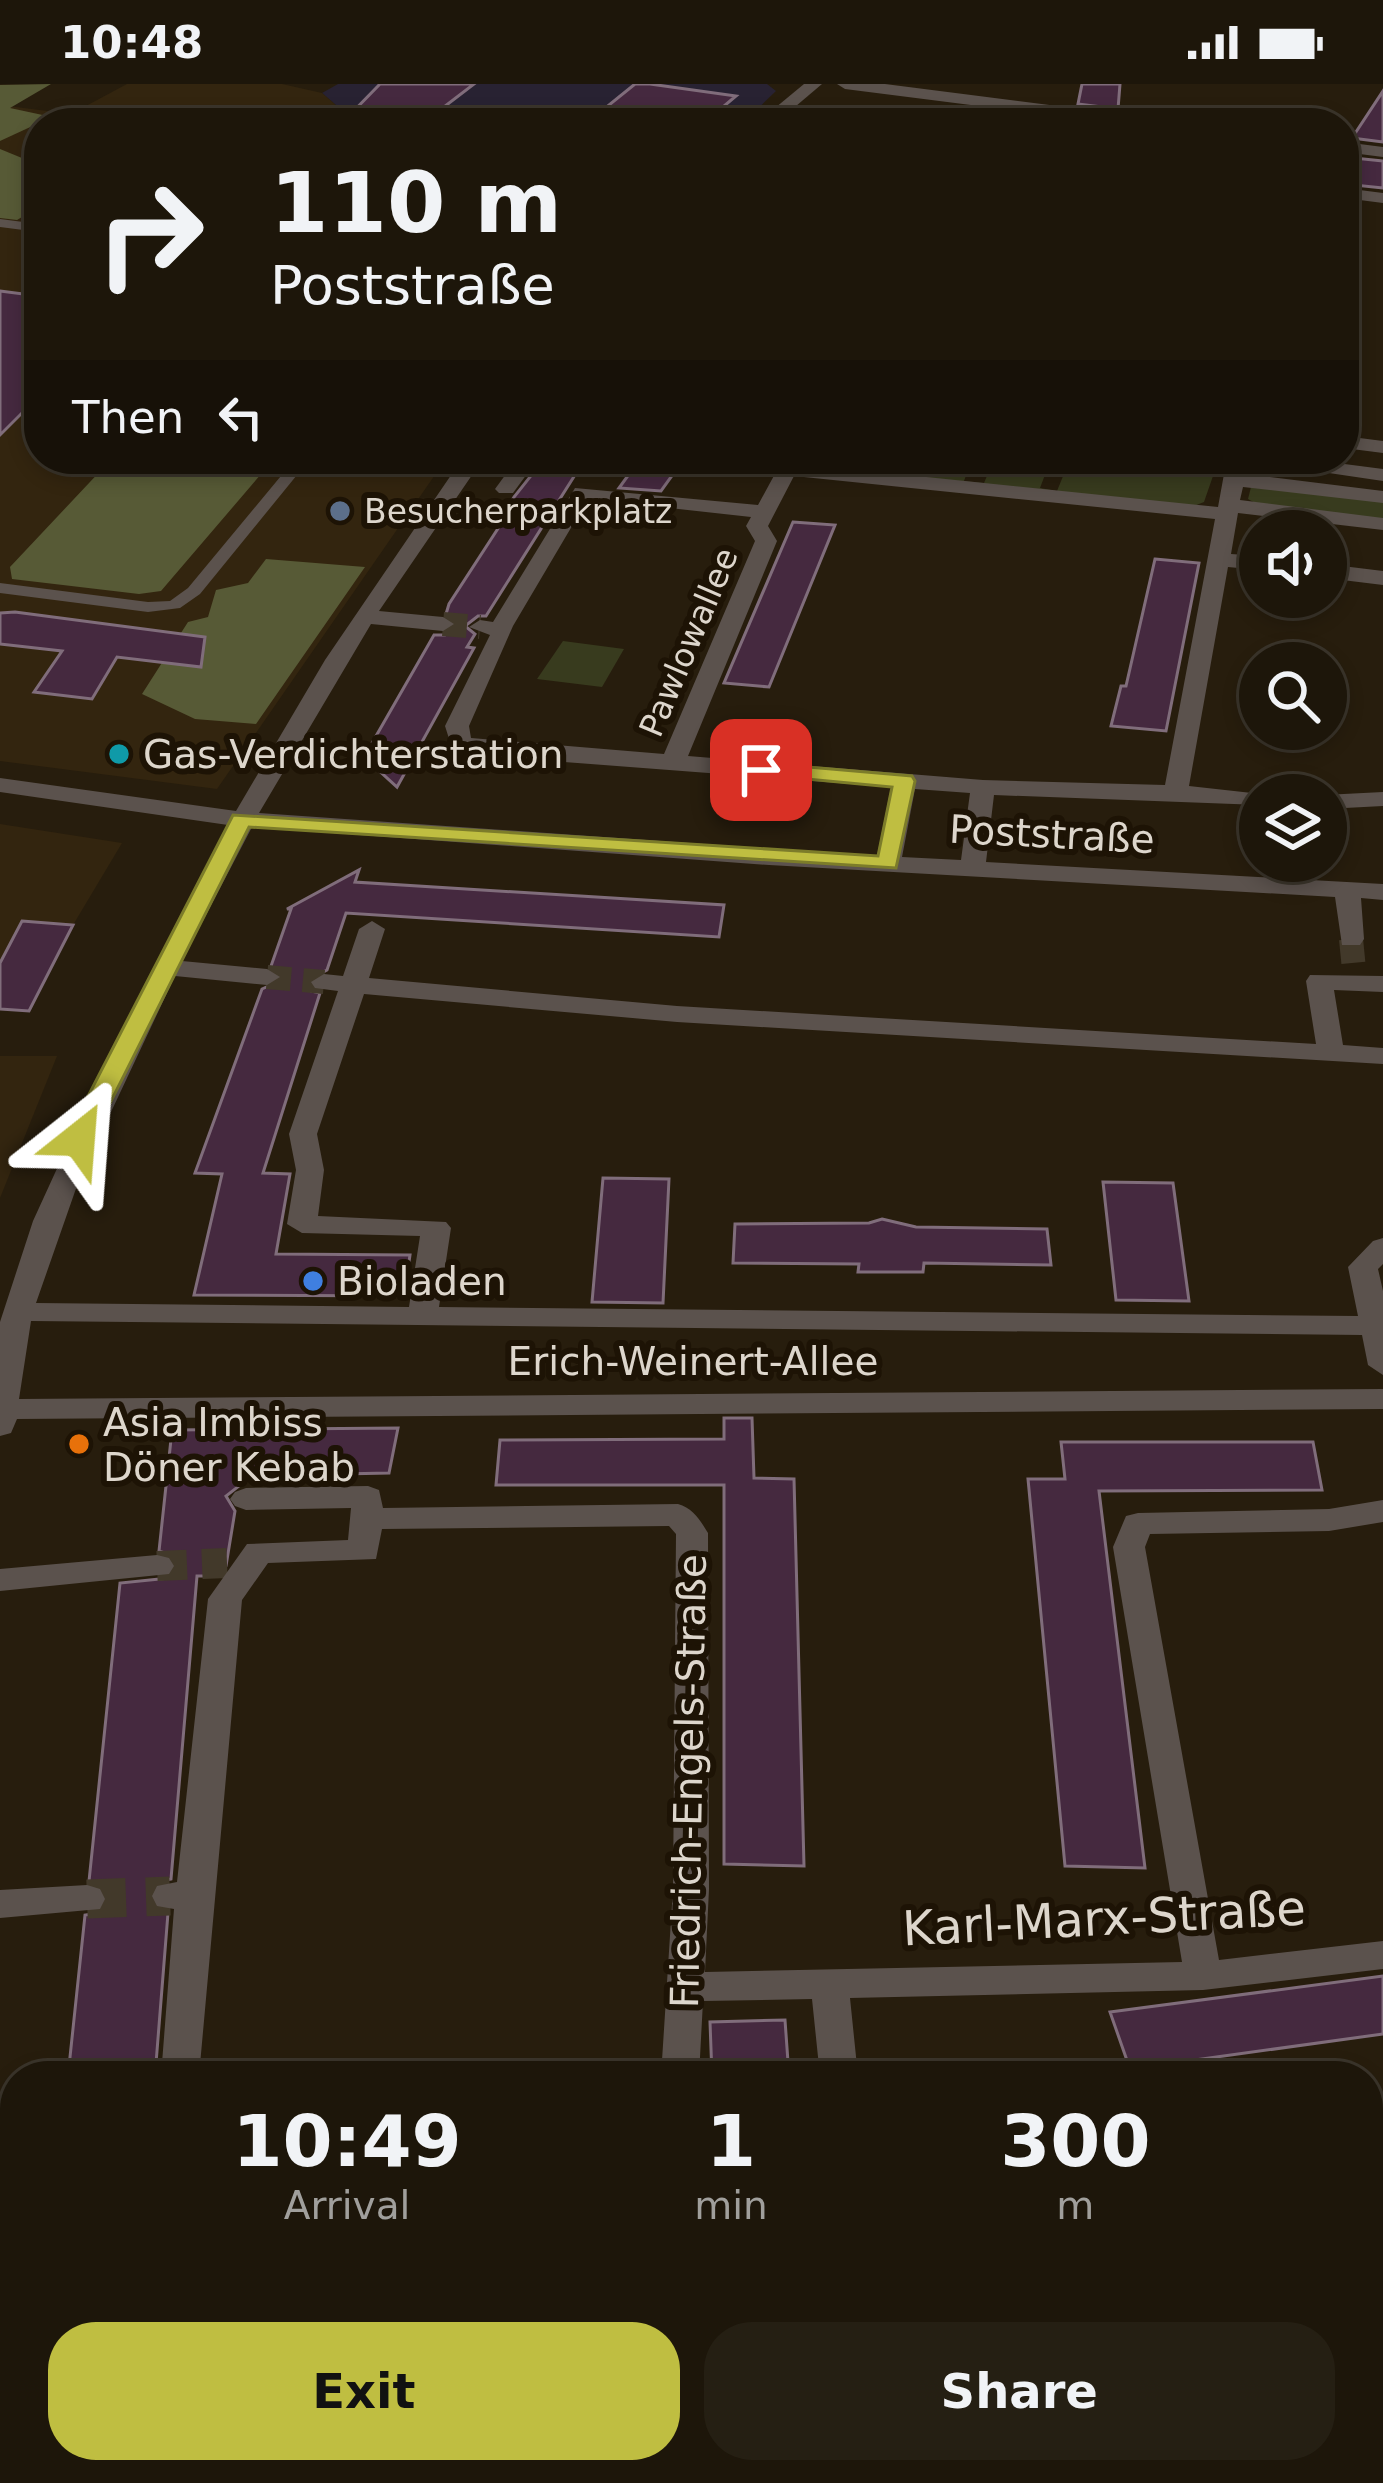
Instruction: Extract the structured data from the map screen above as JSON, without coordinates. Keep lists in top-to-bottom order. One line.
{"streets":{"street":["Pawlowallee","Poststraße","Erich-Weinert-Allee","Friedrich-Engels-Straße","Karl-Marx-Straße"]},"crossings":[["Friedrich-Engels-Straße","Karl-Marx-Straße"]],"places":["Besucherparkplatz","Gas-Verdichterstation","Bioladen","Asia Imbiss Döner Kebab"],"page":{"status":"10:48","turn":["110 m","Poststraße"],"then":"Then","eta":["10:49","Arrival","1","min","300","m"],"buttons":["Exit","Share"]}}
